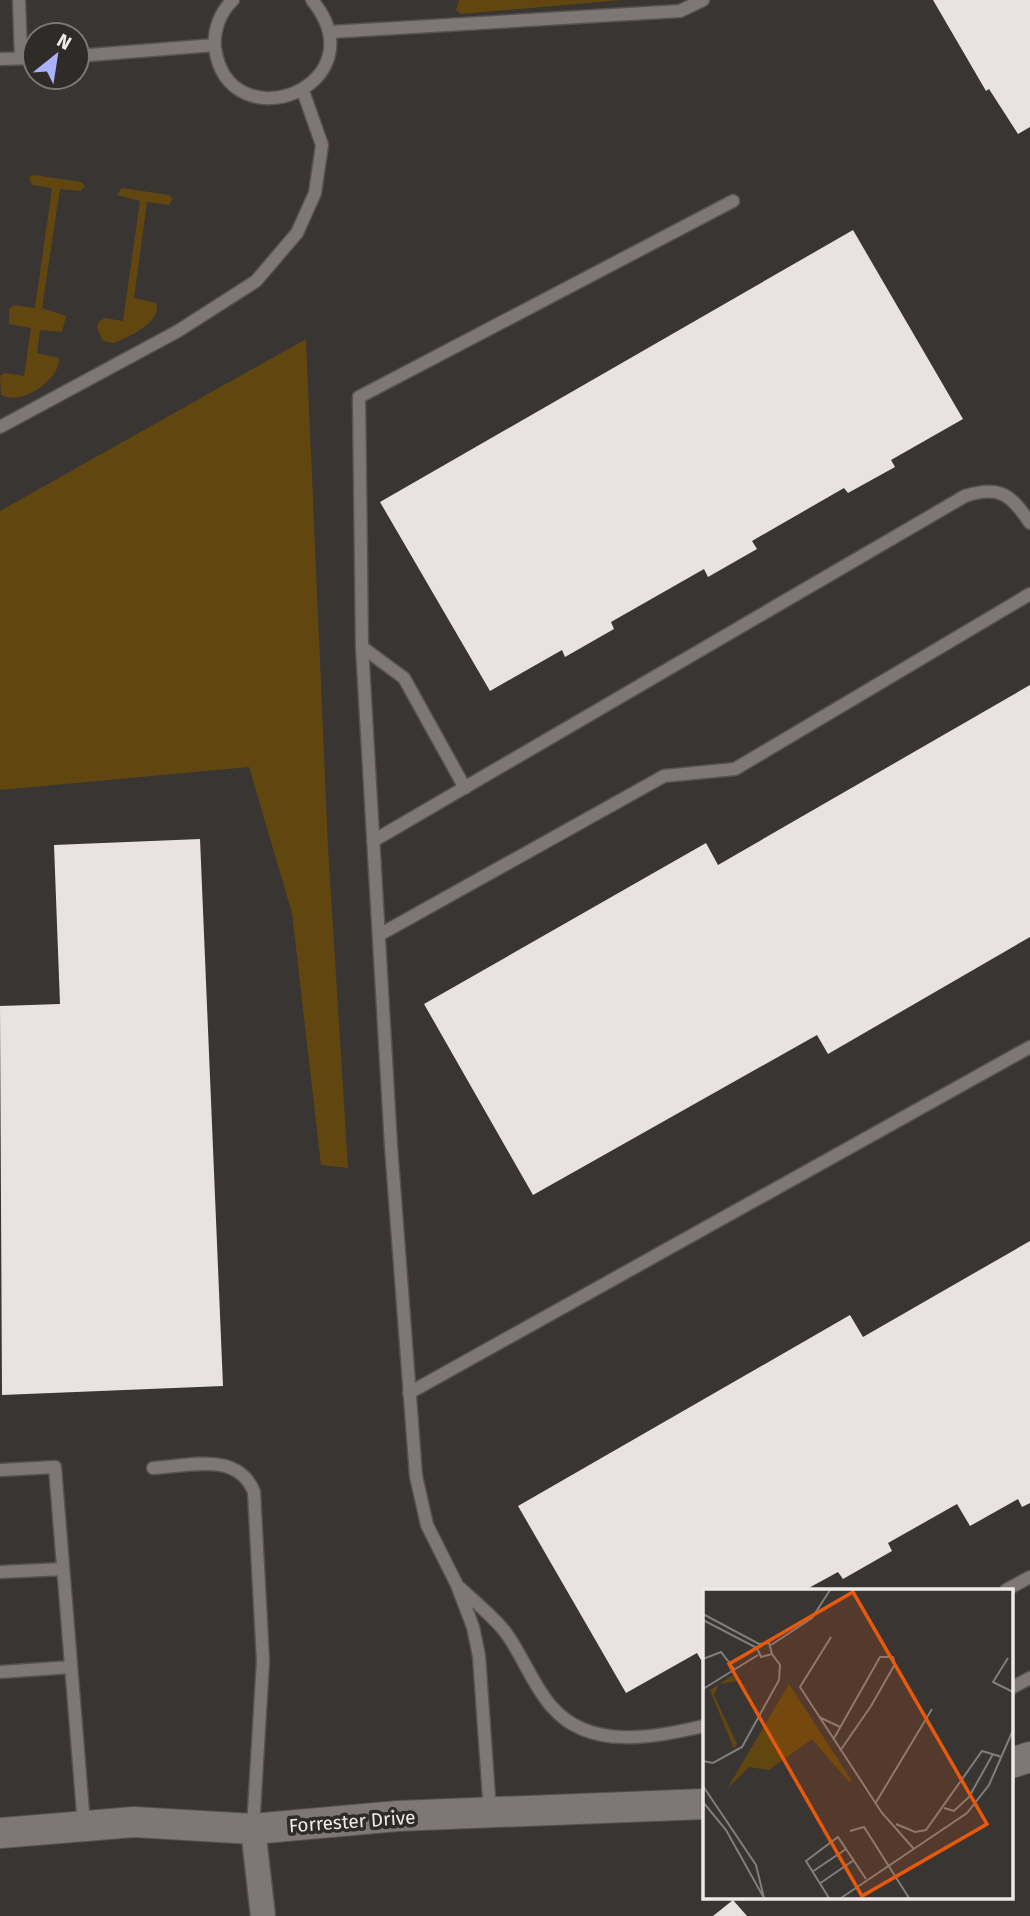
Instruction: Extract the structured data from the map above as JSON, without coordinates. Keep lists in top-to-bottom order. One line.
{"streets":{"street":["Forrester Drive"]},"north":"top right"}
